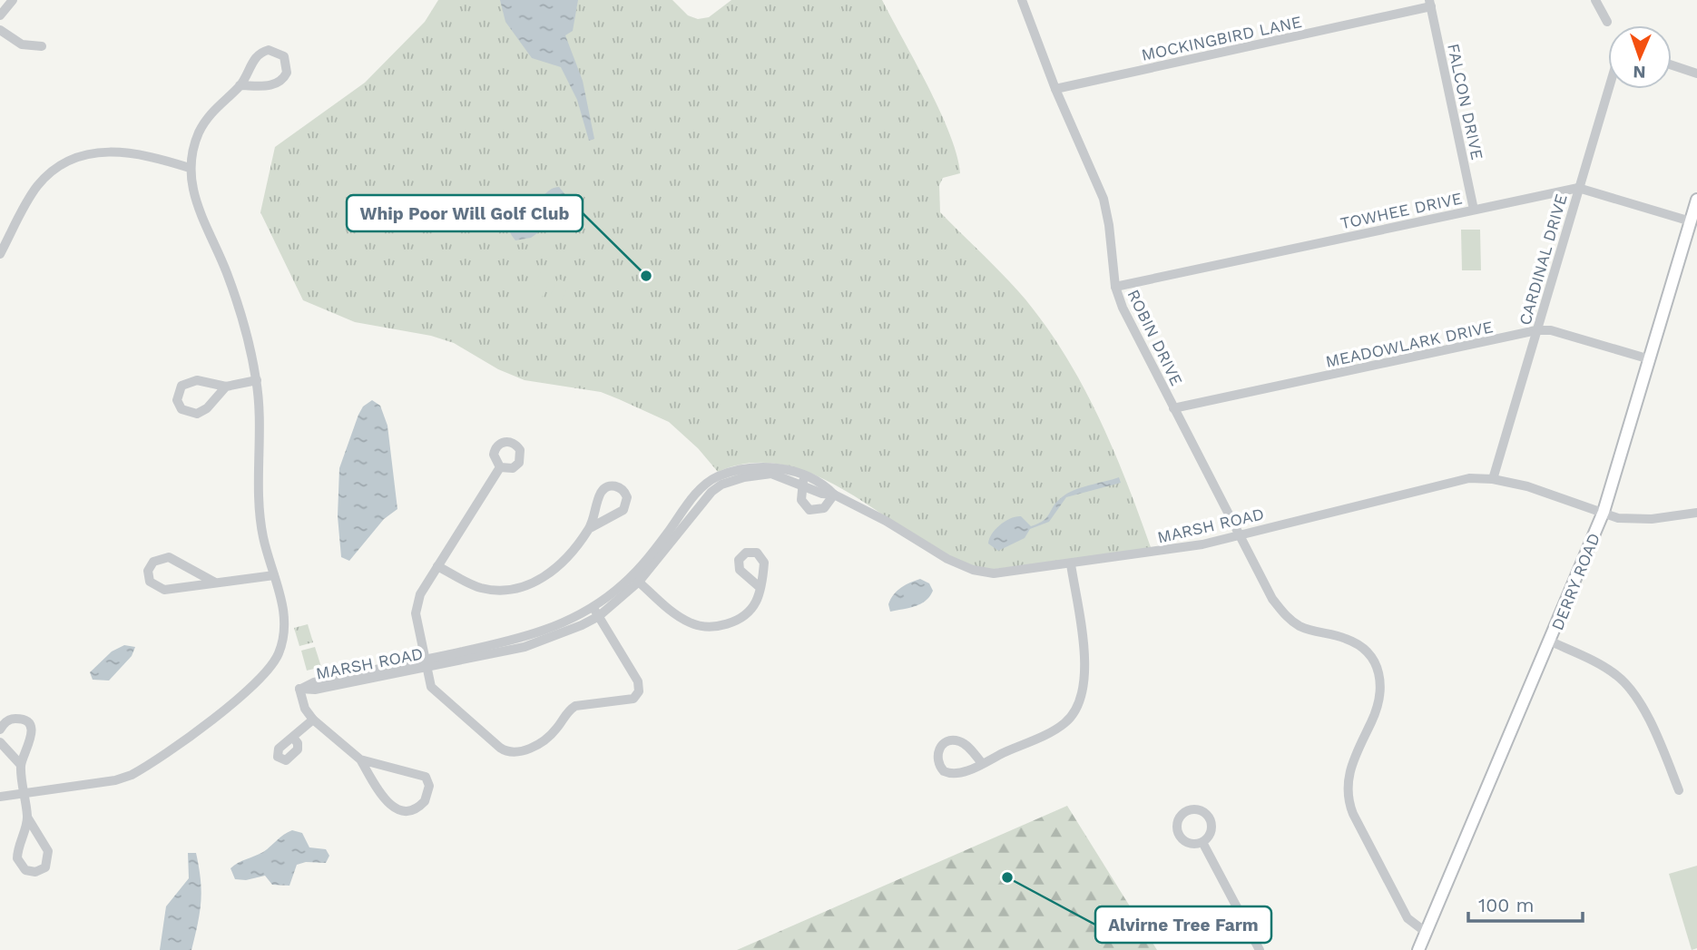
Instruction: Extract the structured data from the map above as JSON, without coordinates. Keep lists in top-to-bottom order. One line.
{"streets":{"main road":["DERRY ROAD"],"street":["MOCKINGBIRD LANE","FALCON DRIVE","TOWHEE DRIVE","CARDINAL DRIVE","ROBIN DRIVE","MEADOWLARK DRIVE","MARSH ROAD"]},"crossings":[["MOCKINGBIRD LANE","FALCON DRIVE"],["MOCKINGBIRD LANE","ROBIN DRIVE"],["FALCON DRIVE","TOWHEE DRIVE"],["TOWHEE DRIVE","CARDINAL DRIVE"],["TOWHEE DRIVE","ROBIN DRIVE"],["TOWHEE DRIVE","DERRY ROAD"],["CARDINAL DRIVE","MEADOWLARK DRIVE"],["CARDINAL DRIVE","MARSH ROAD"],["ROBIN DRIVE","MEADOWLARK DRIVE"],["ROBIN DRIVE","MARSH ROAD"],["ROBIN DRIVE","DERRY ROAD"],["MEADOWLARK DRIVE","DERRY ROAD"],["MARSH ROAD","DERRY ROAD"]],"places":["Whip Poor Will Golf Club","Alvirne Tree Farm"],"scale_bar":"100 m","north":"bottom"}
